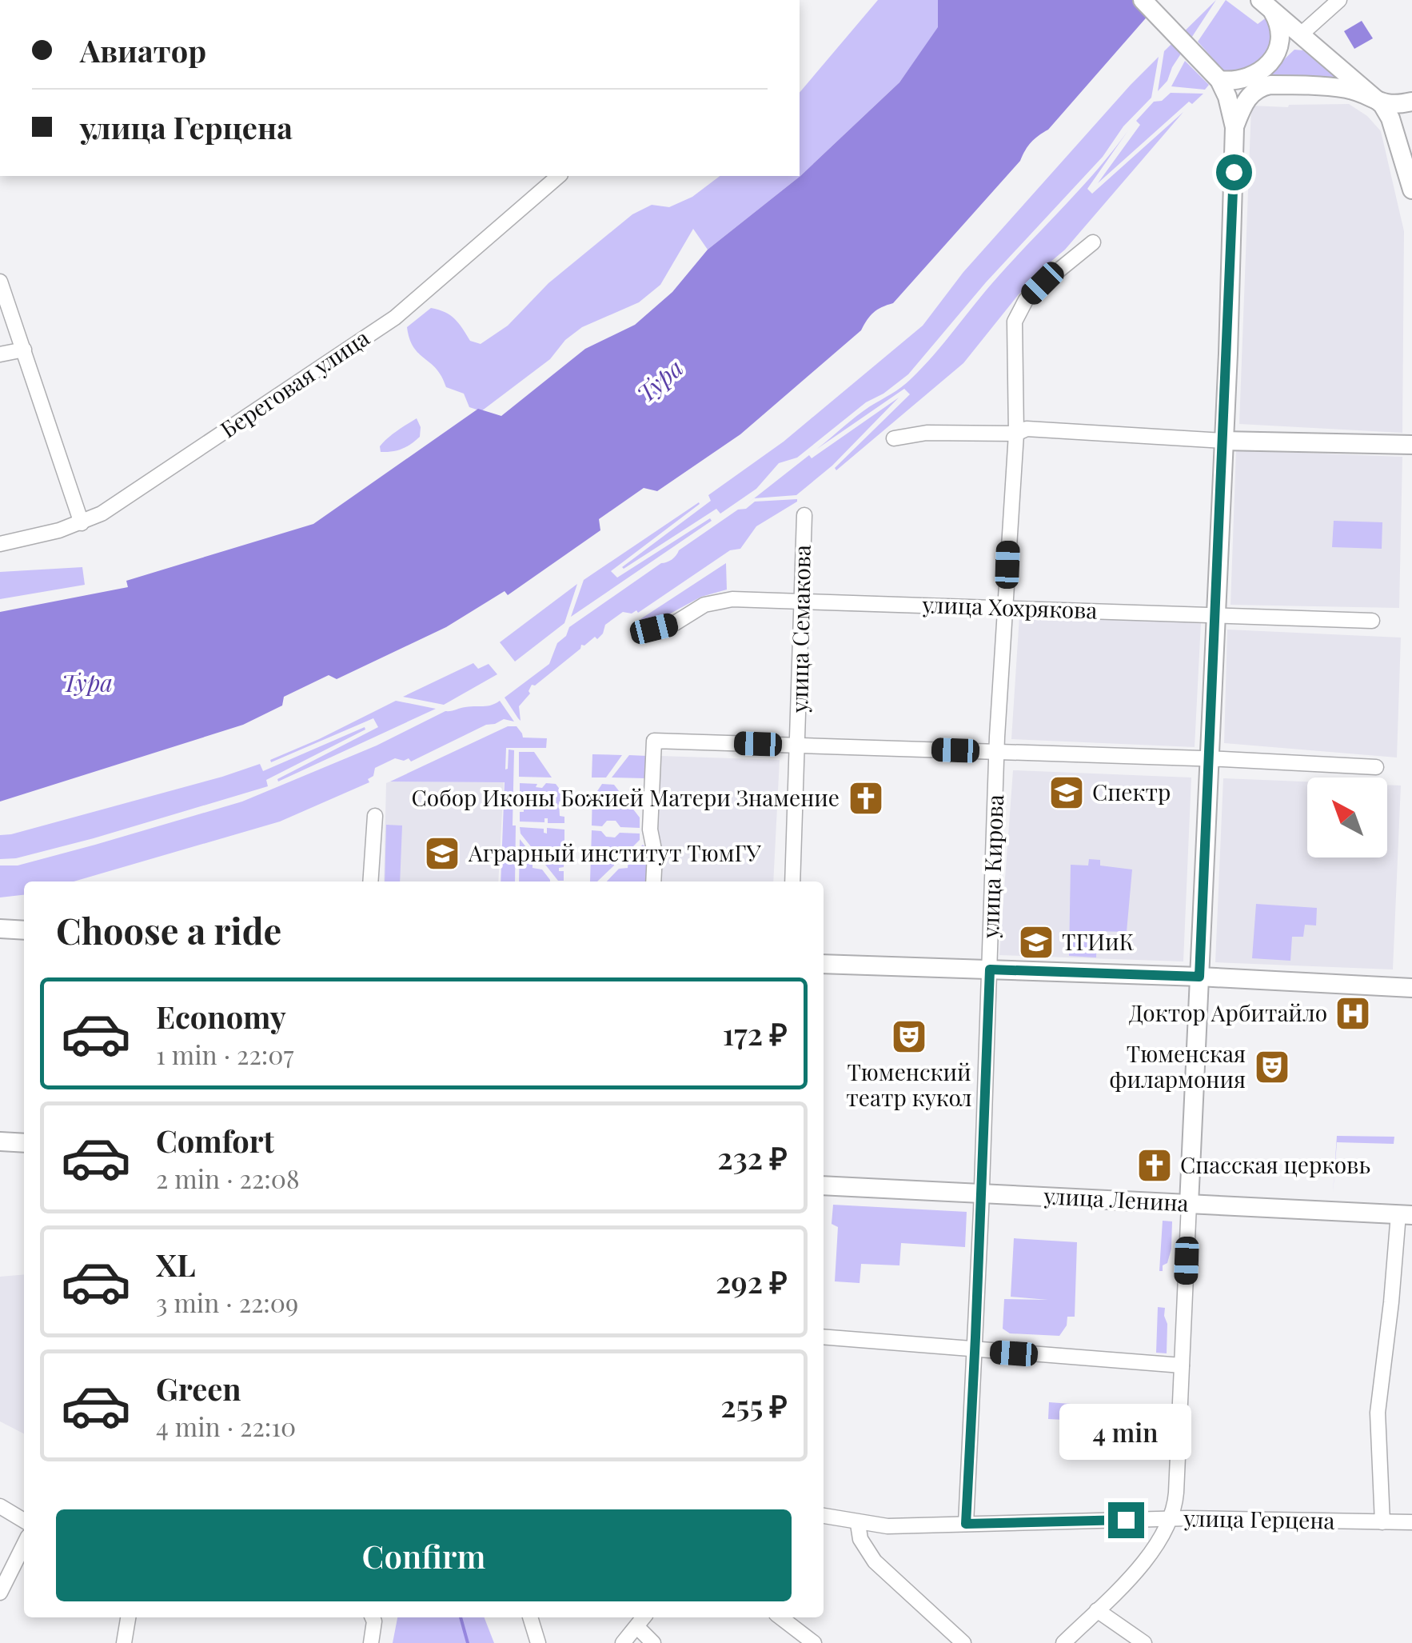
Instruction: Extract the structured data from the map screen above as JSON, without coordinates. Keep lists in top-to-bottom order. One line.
{"streets":{"main road":["улица Ленина"],"street":["Береговая улица","улица Хохрякова","улица Семакова","улица Кирова","улица Герцена"]},"crossings":[["улица Хохрякова","улица Семакова"],["улица Хохрякова","улица Кирова"],["улица Кирова","улица Ленина"],["улица Кирова","улица Герцена"]],"water":["Тура"],"places":{"school or university":["Спектр","Аграрный институт ТюмГУ","ТГИиК"],"church":["Собор Иконы Божией Матери Знамение","Спасская церковь"],"hospital":["Доктор Арбитайло"],"theatre":["Тюменский театр кукол","Тюменская филармония"]},"north":"top left","page":{"banner":["Авиатор","улица Герцена"],"heading":"Choose a ride","list":[{"name":"Economy","note":"1 min · 22:07","value":"172 ₽"},{"name":"Comfort","note":"2 min · 22:08","value":"232 ₽"},{"name":"XL","note":"3 min · 22:09","value":"292 ₽"},{"name":"Green","note":"4 min · 22:10","value":"255 ₽"}],"bubble":"4 min","buttons":"Confirm"}}
